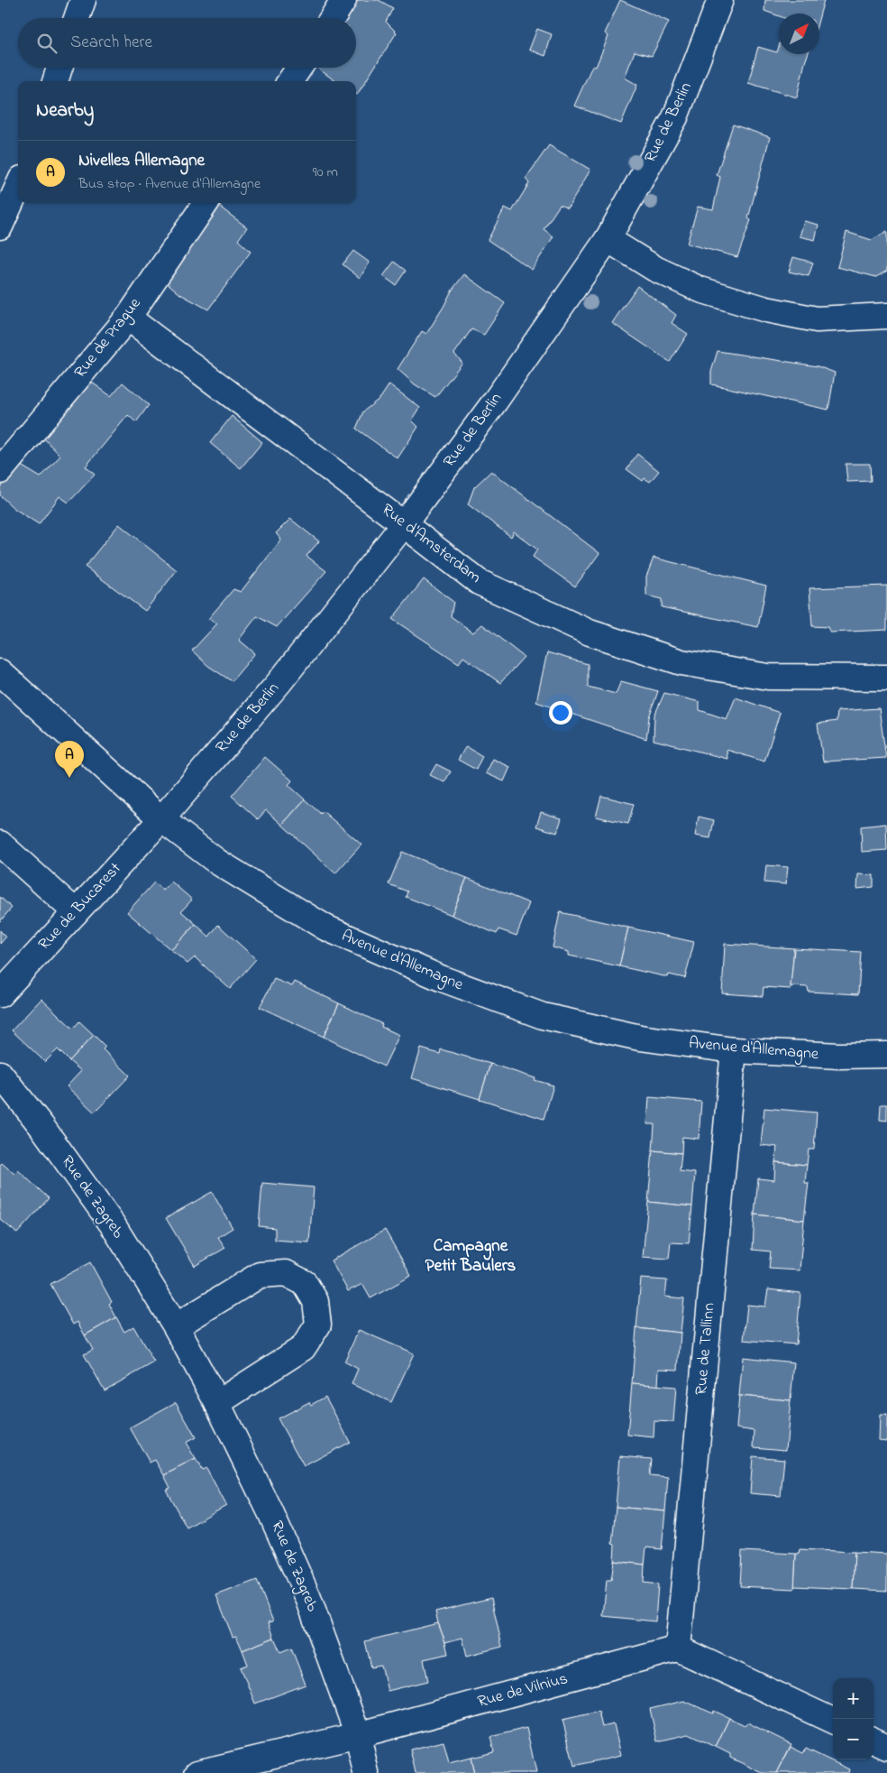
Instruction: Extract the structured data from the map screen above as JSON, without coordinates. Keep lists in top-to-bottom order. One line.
{"streets":{"street":["Rue de Berlin","Rue de Prague","Rue d'Amsterdam","Rue de Bucarest","Avenue d'Allemagne","Rue de Zagreb","Rue de Tallinn","Rue de Vilnius"]},"crossings":[["Rue de Berlin","Rue d'Amsterdam"],["Rue de Berlin","Rue de Bucarest"],["Rue de Berlin","Avenue d'Allemagne"],["Rue de Prague","Rue d'Amsterdam"],["Rue de Bucarest","Avenue d'Allemagne"],["Avenue d'Allemagne","Rue de Tallinn"],["Rue de Zagreb","Rue de Vilnius"],["Rue de Tallinn","Rue de Vilnius"]],"districts":["Campagne Petit Baulers"],"north":"top right","page":{"search":"Search here","heading":"Nearby","list":[{"mark":"A","name":"Nivelles Allemagne","note":"Bus stop · Avenue d'Allemagne","value":"90 m"}],"pins":"A","map_buttons":["+","−"]}}
